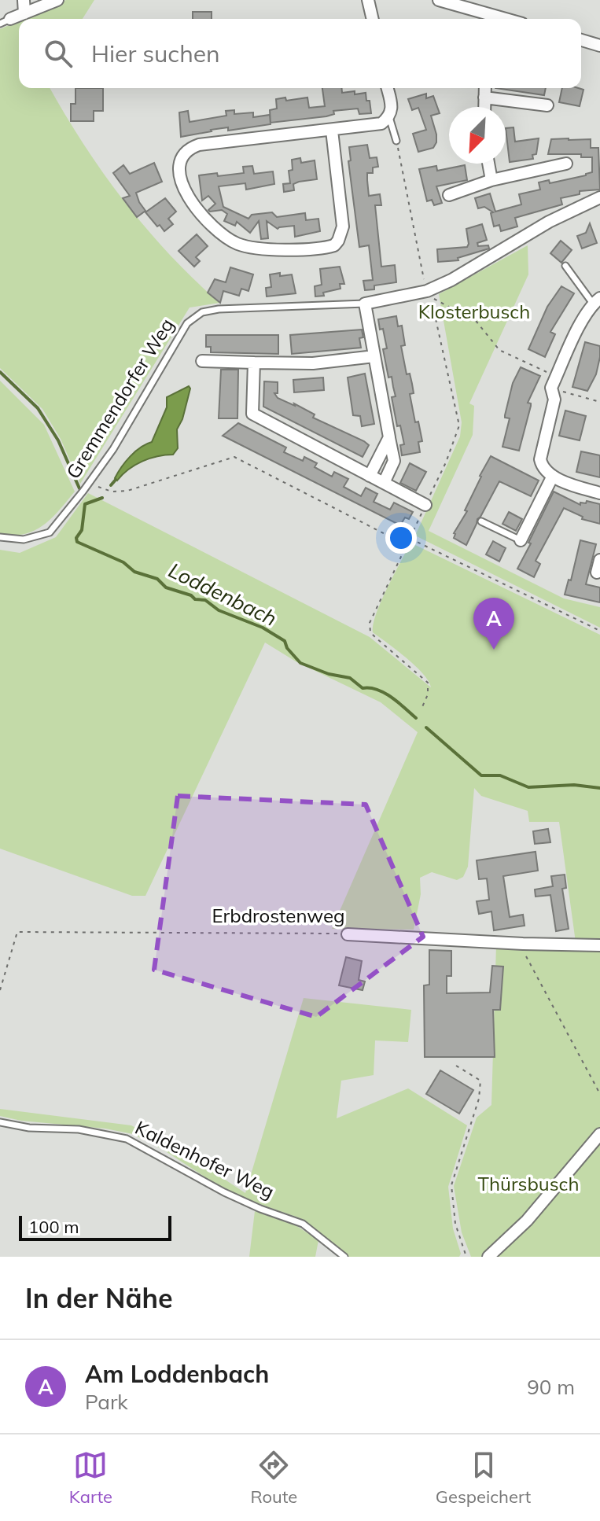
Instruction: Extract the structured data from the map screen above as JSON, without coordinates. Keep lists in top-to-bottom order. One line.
{"streets":{"street":["Gremmendorfer Weg","Erbdrostenweg"],"lane":["Kaldenhofer Weg"]},"water":["Loddenbach"],"parks":["Klosterbusch","Thürsbusch"],"scale_bar":"100 m","north":"bottom left","page":{"search":"Hier suchen","pins":"A","scale":"100 m","heading":"In der Nähe","list":[{"mark":"A","name":"Am Loddenbach","note":"Park","value":"90 m"}],"nav":["Karte","Route","Gespeichert"]}}
